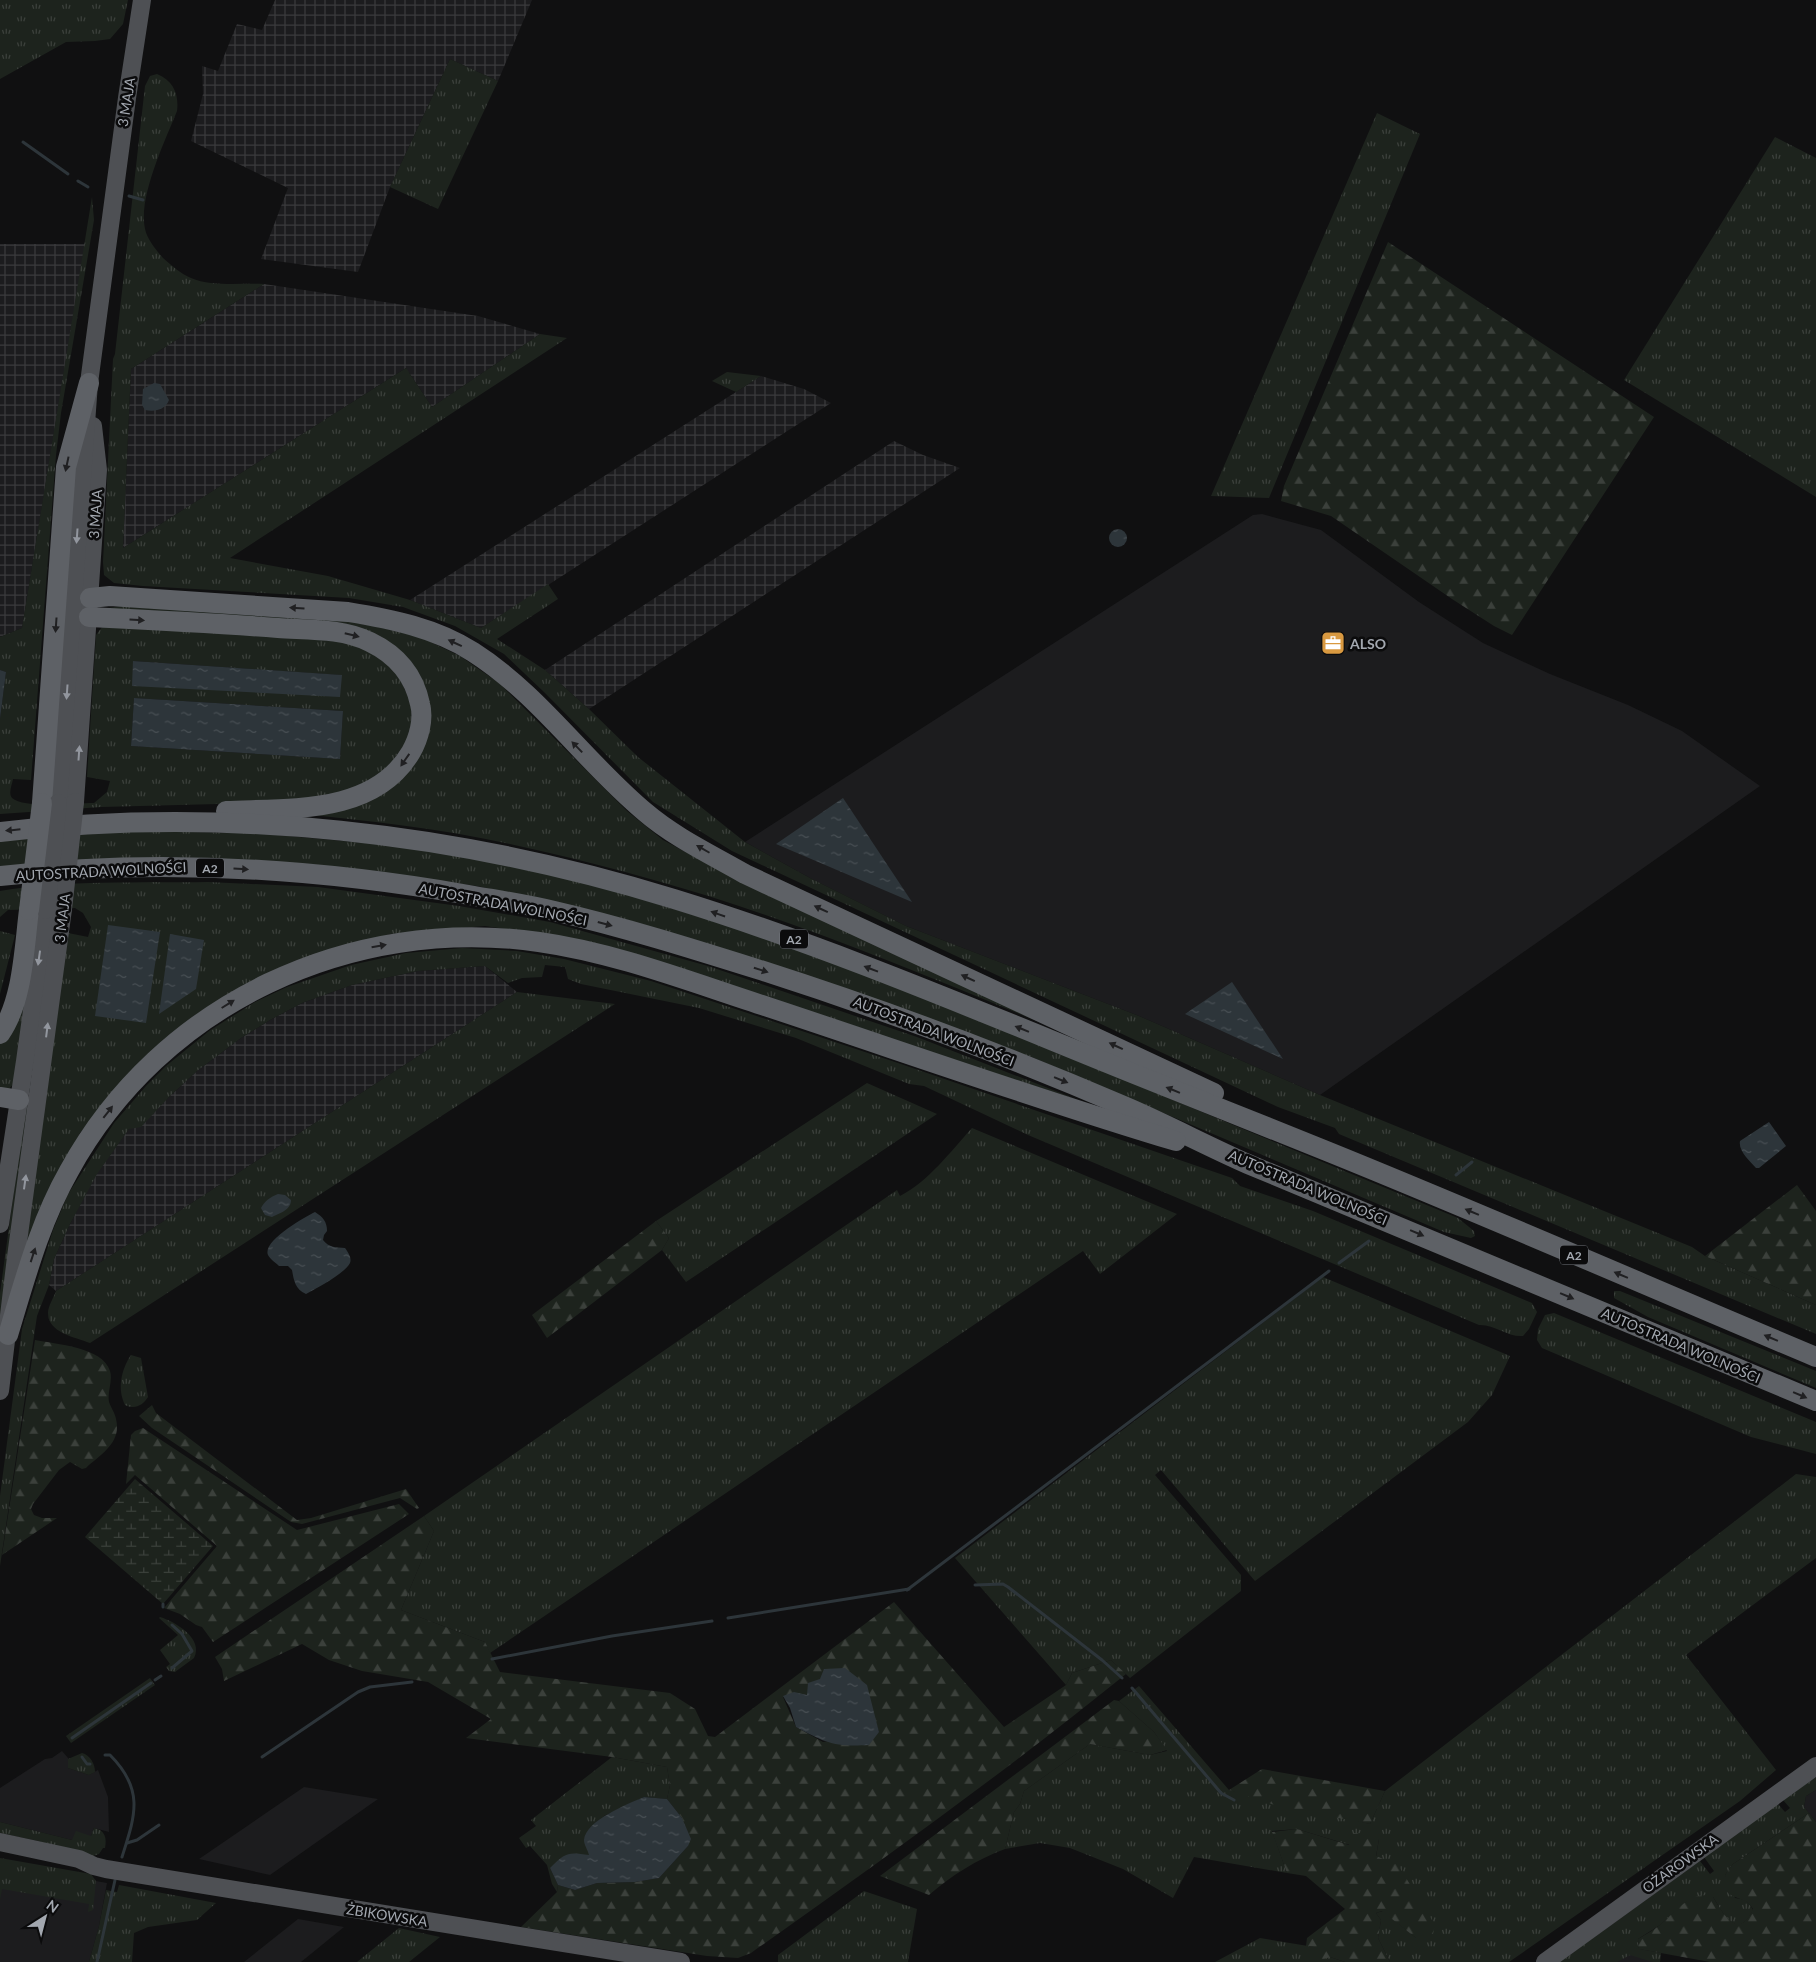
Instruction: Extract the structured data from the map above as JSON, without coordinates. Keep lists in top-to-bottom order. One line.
{"streets":{"highway":["A2","AUTOSTRADA WOLNOŚCI"],"main road":["3 MAJA","OŻAROWSKA","ŻBIKOWSKA"]},"places":{"office":["ALSO"]},"north":"top right"}
